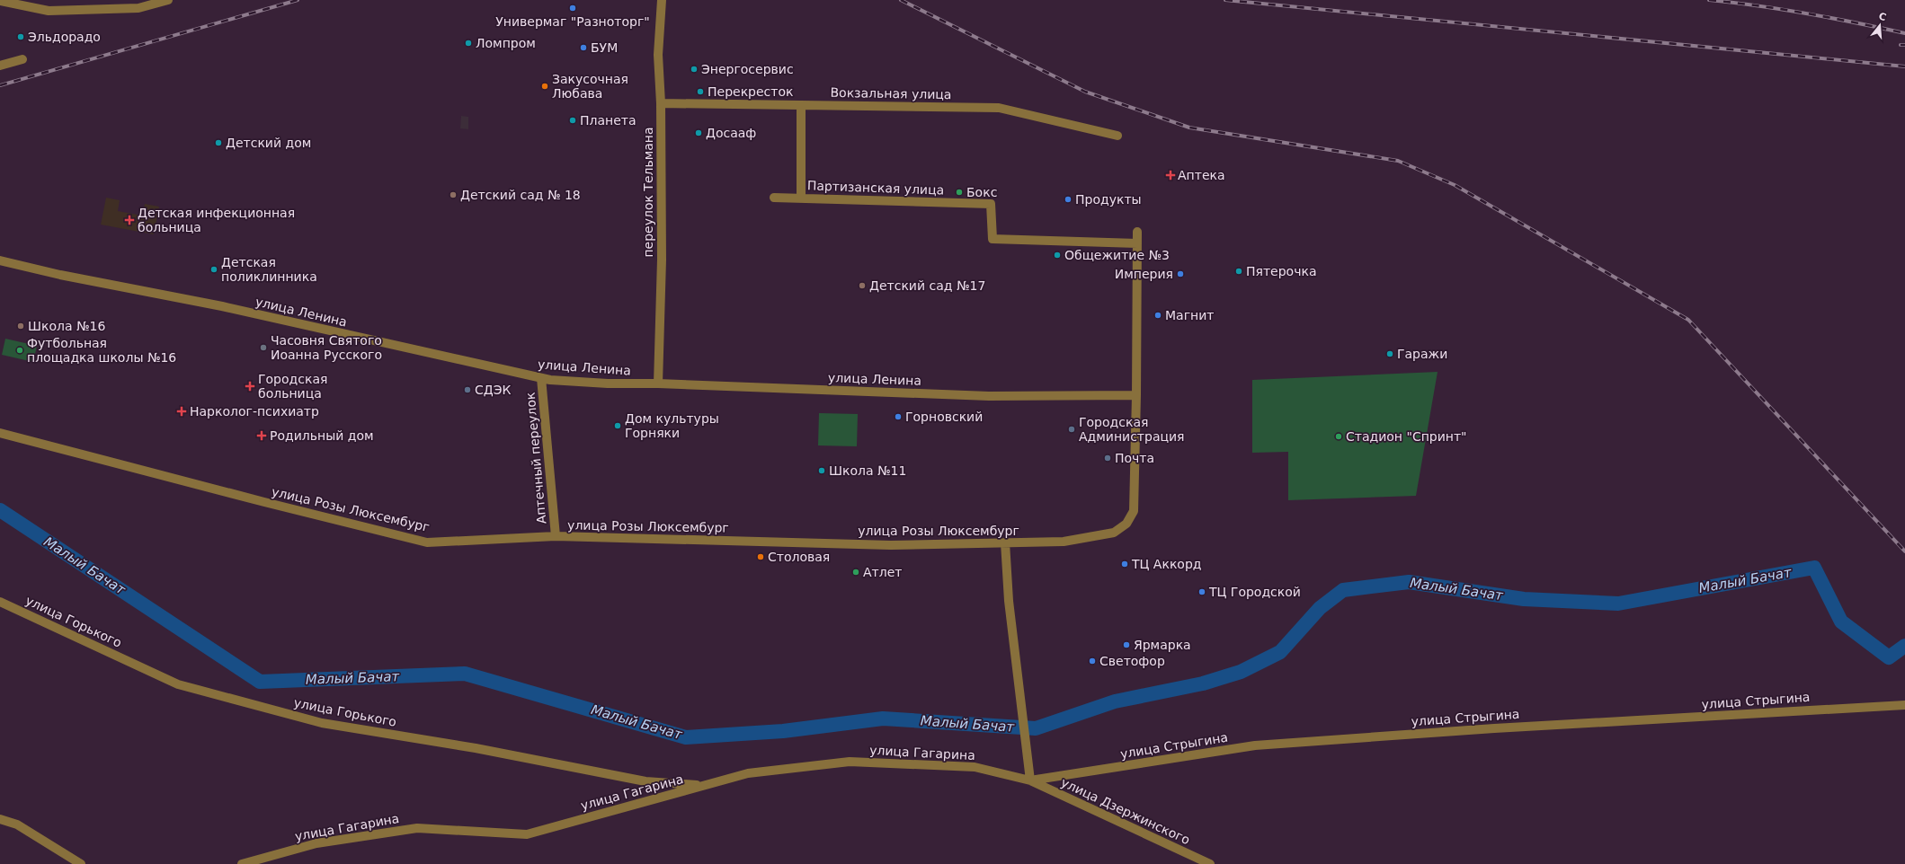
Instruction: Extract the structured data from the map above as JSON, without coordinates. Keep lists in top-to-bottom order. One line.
{"streets":{"street":["Вокзальная улица","Партизанская улица","переулок Тельмана","улица Ленина","Аптечный переулок","улица Розы Люксембург","улица Горького","улица Стрыгина","улица Гагарина","улица Дзержинского"]},"crossings":[["Вокзальная улица","переулок Тельмана"],["переулок Тельмана","улица Ленина"],["улица Ленина","Аптечный переулок"],["улица Ленина","улица Розы Люксембург"],["Аптечный переулок","улица Розы Люксембург"],["улица Горького","улица Гагарина"],["улица Стрыгина","улица Гагарина"],["улица Стрыгина","улица Дзержинского"],["улица Гагарина","улица Дзержинского"]],"water":["Малый Бачат"],"places":{"other":["Универмаг \"Разноторг\"","Эльдорадо","Ломпром","БУМ","Энергосервис","Закусочная Любава","Перекресток","Планета","Досааф","Детский дом","Бокс","Детский сад № 18","Продукты","Общежитие №3","Детская поликлинника","Пятерочка","Империя","Детский сад №17","Магнит","Школа №16","Часовня Святого Иоанна Русского","Футбольная площадка школы №16","Гаражи","СДЭК","Горновский","Дом культуры Горняки","Городская Администрация","Стадион \"Спринт\"","Почта","Школа №11","Столовая","ТЦ Аккорд","Атлет","ТЦ Городской","Ярмарка","Светофор"],"health":["Аптека","Детская инфекционная больница","Городская больница","Нарколог-психиатр","Родильный дом"]},"north":"top"}
